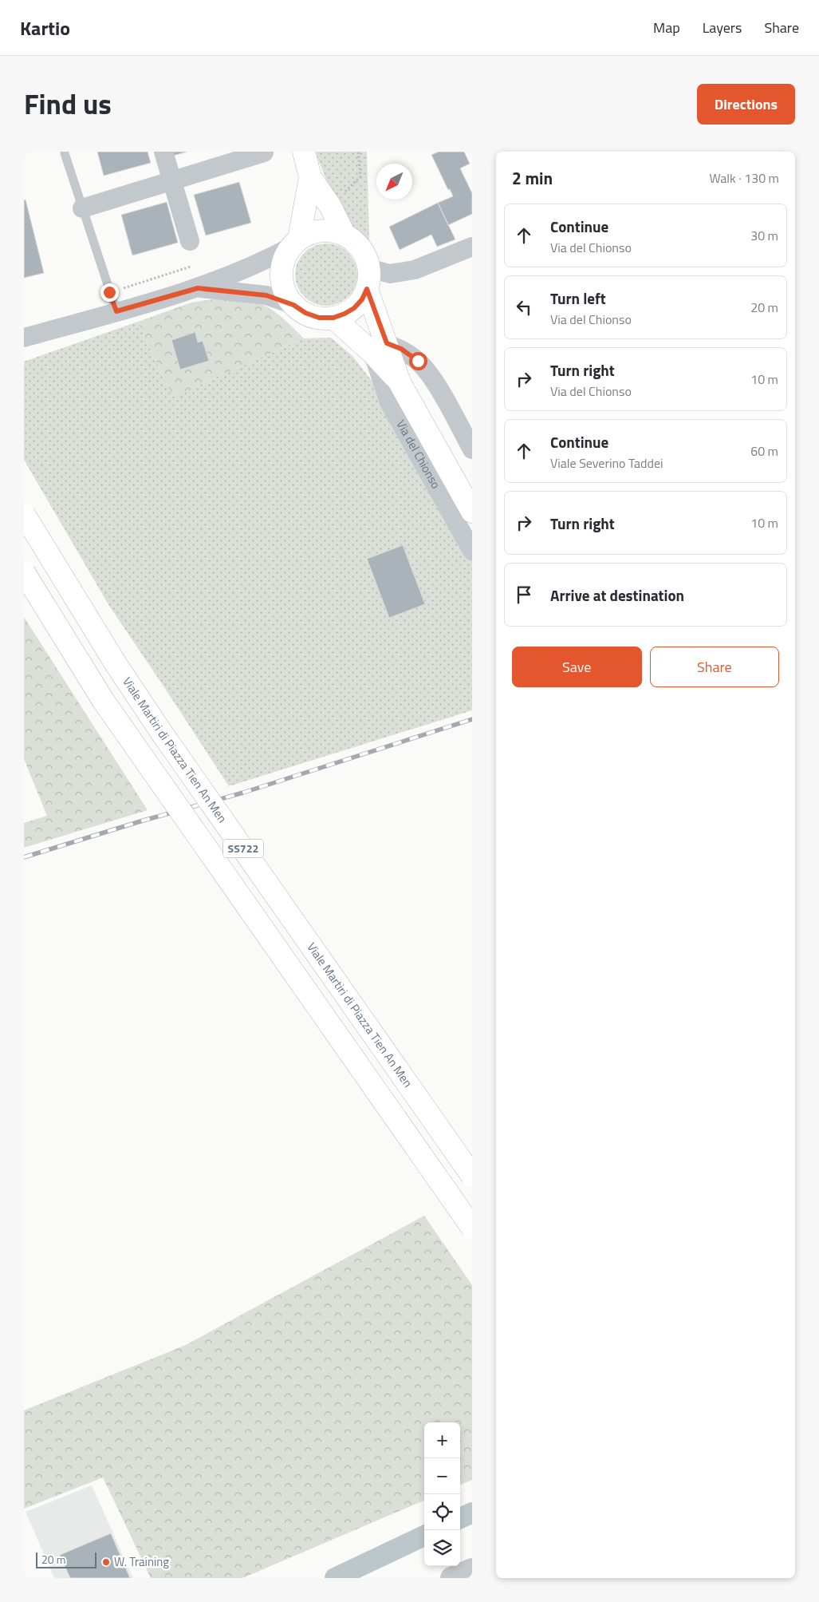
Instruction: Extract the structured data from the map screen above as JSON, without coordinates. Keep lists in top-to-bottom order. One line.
{"streets":{"main road":["Via del Chionso","Viale Martiri di Piazza Tien An Men","SS722"]},"places":["W. Training"],"scale_bar":"20 m","north":"bottom left","page":{"header":"Kartio","nav":["Map","Layers","Share"],"title":"Find us","buttons":["Directions",["Save","Share"]],"heading":["2 min","Walk · 130 m"],"list":[["Continue","Via del Chionso","30 m"],["Turn left","Via del Chionso","20 m"],["Turn right","Via del Chionso","10 m"],["Continue","Viale Severino Taddei","60 m"],["Turn right","10 m"],"Arrive at destination"],"map_buttons":["+","−"],"scale":"20 m"}}
